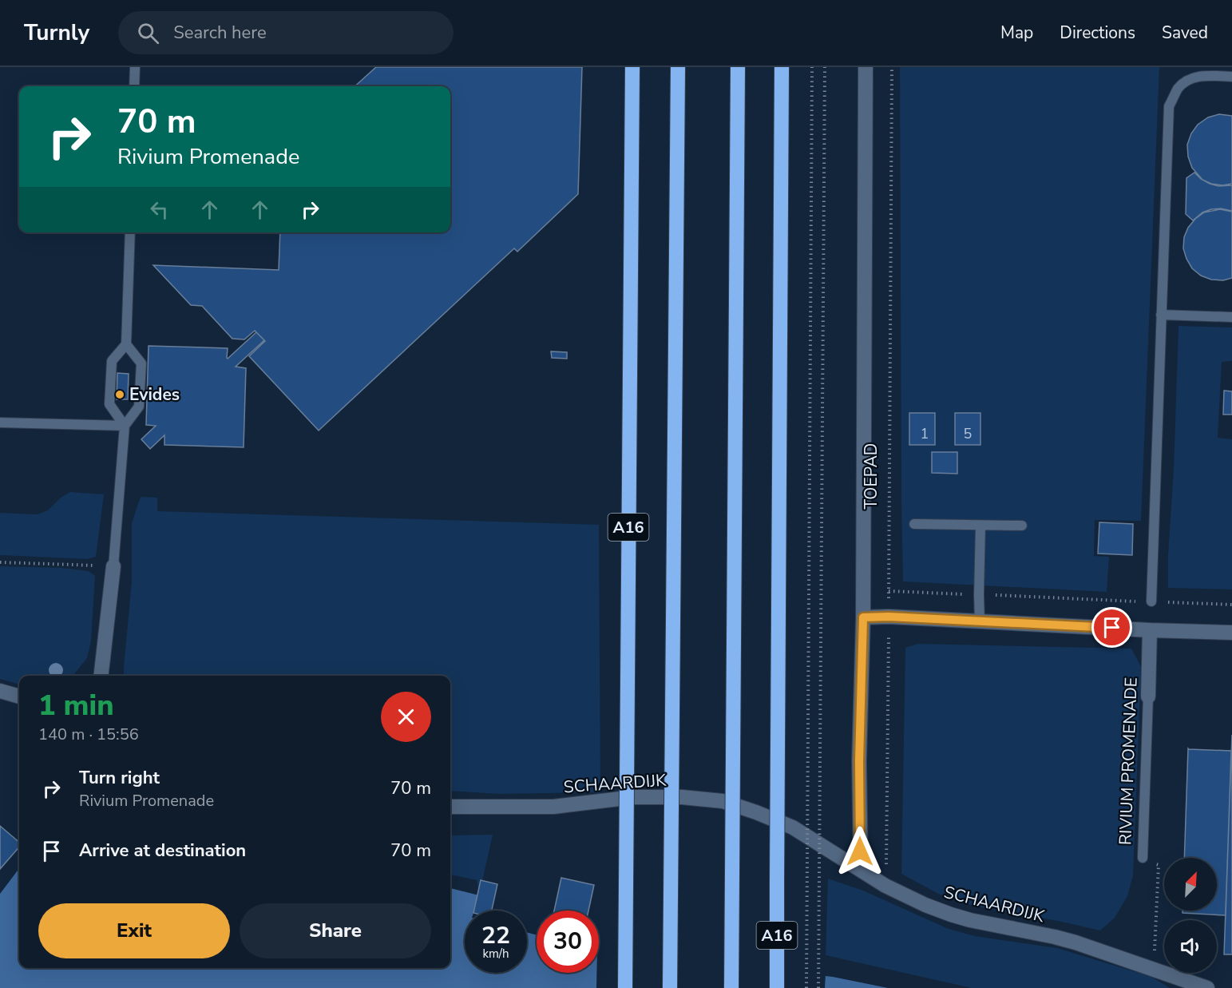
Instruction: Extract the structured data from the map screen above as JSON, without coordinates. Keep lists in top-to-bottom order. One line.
{"streets":{"highway":["A16"],"street":["TOEPAD","RIVIUM PROMENADE","SCHAARDIJK"]},"crossings":[["TOEPAD","SCHAARDIJK"],["RIVIUM PROMENADE","SCHAARDIJK"]],"places":["Evides"],"house_numbers":["1","5"],"north":"top right","page":{"header":"Turnly","search":"Search here","nav":["Map","Directions","Saved"],"turn":["70 m","Rivium Promenade"],"heading":["1 min","140 m · 15:56"],"list":[{"name":"Turn right","note":"Rivium Promenade","value":"70 m"},{"name":"Arrive at destination","value":"70 m"}],"buttons":["Exit","Share"],"speed":"22 km/h","limit":"30"}}
